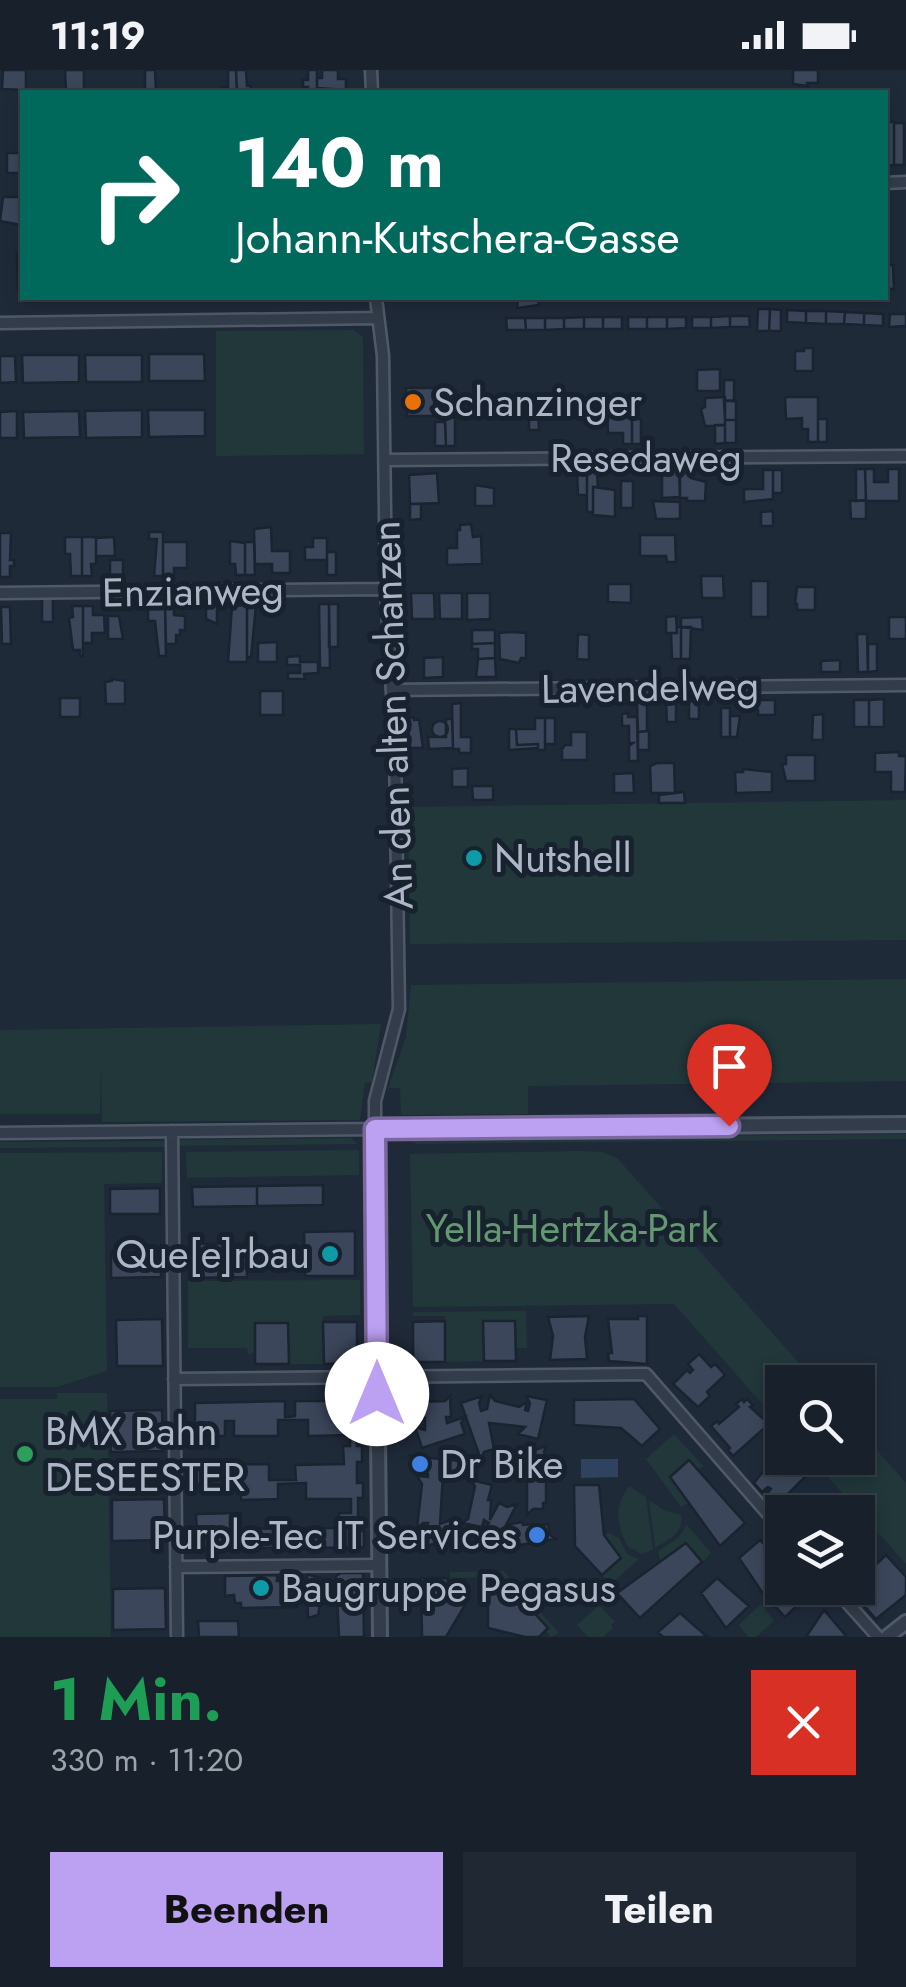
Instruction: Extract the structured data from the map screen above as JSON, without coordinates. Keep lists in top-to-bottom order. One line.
{"streets":{"street":["Resedaweg","Enzianweg","Lavendelweg","An den alten Schanzen"]},"crossings":[["Resedaweg","An den alten Schanzen"],["Enzianweg","An den alten Schanzen"],["Lavendelweg","An den alten Schanzen"]],"parks":["Yella-Hertzka-Park"],"places":["Schanzinger","Nutshell","Que[e]rbau","BMX Bahn DESEESTER","Dr Bike","Purple-Tec IT Services","Baugruppe Pegasus"],"page":{"status":"11:19","turn":["140 m","Johann-Kutschera-Gasse"],"heading":["1 Min.","330 m · 11:20"],"buttons":["Beenden","Teilen"]}}
